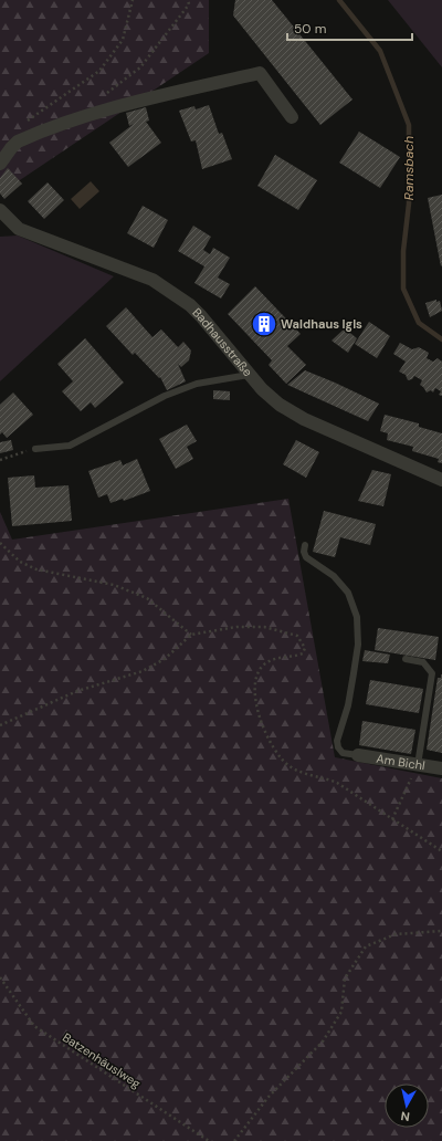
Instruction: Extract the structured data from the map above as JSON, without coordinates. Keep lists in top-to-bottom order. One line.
{"streets":{"street":["Badhausstraße","Am Bichl"],"path":["Batzenhäuslweg"]},"water":["Ramsbach"],"places":{"building":["Waldhaus Igls"]},"scale_bar":"50 m","north":"bottom"}
